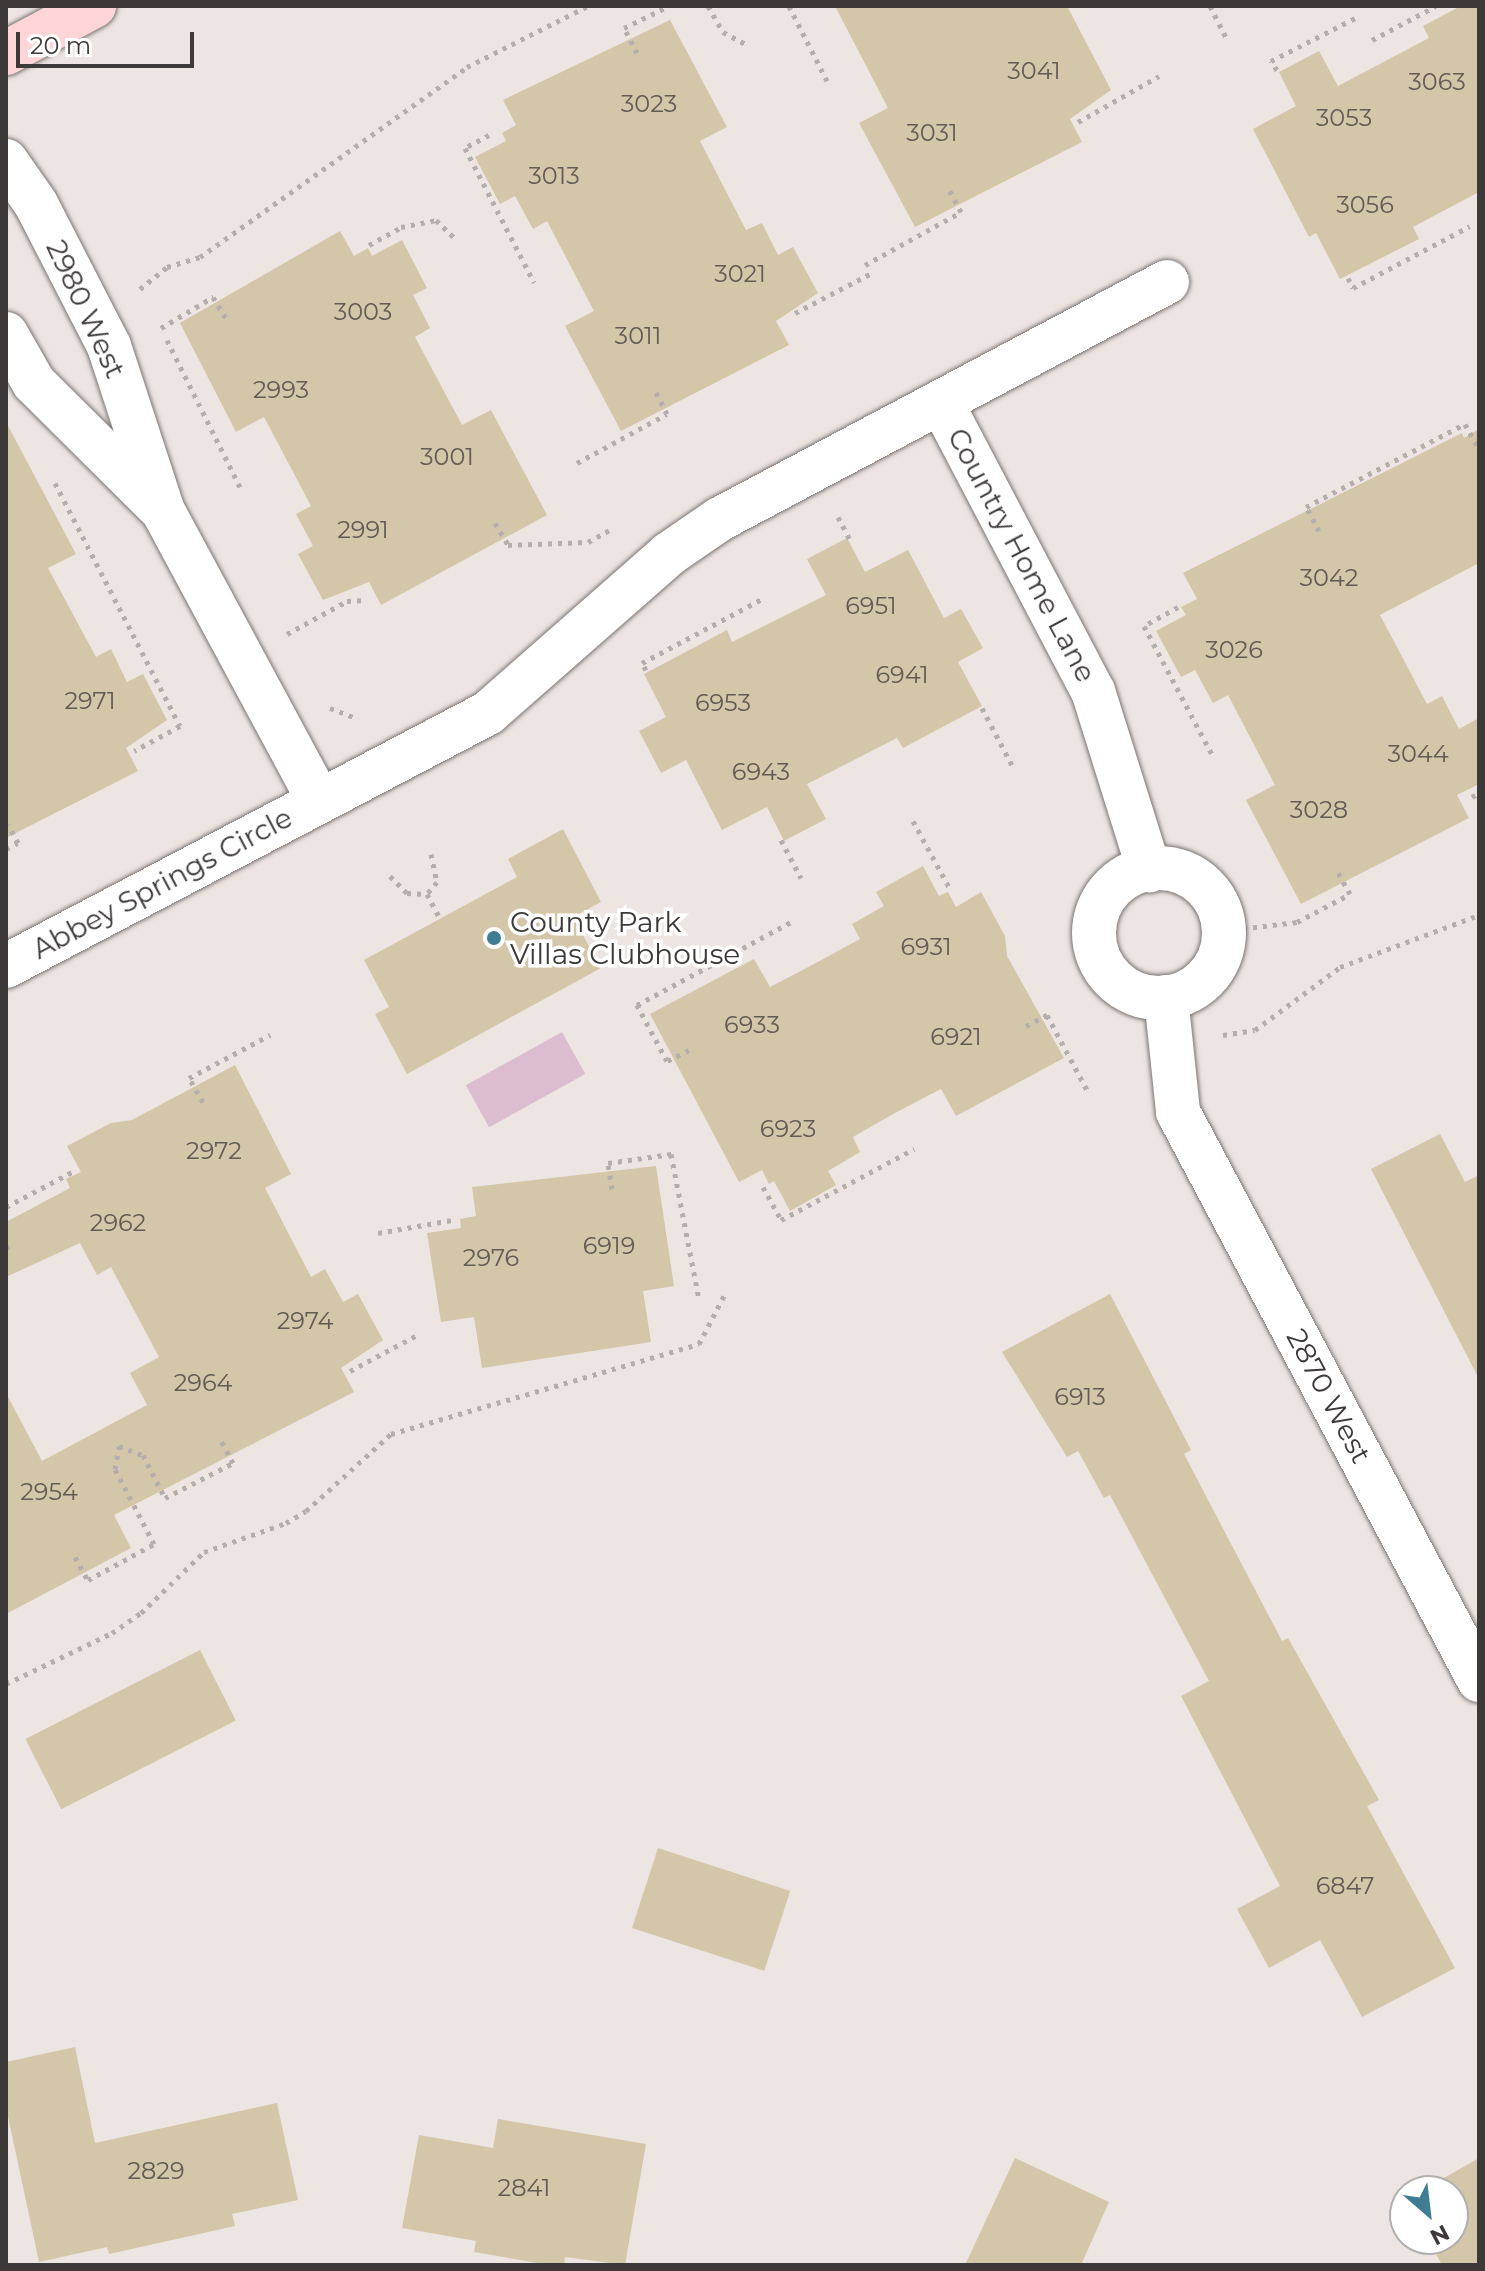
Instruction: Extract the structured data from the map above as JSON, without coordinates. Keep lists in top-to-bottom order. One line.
{"streets":{"street":["2980 West","Country Home Lane","Abbey Springs Circle","2870 West"]},"crossings":[["2980 West","Country Home Lane"],["2980 West","Abbey Springs Circle"],["Country Home Lane","Abbey Springs Circle"]],"places":["County Park Villas Clubhouse"],"house_numbers":["3041","3063","3023","3053","3031","3013","3056","3021","3003","3011","2993","3001","2991","3042","6951","3026","6941","2971","6953","3044","6943","3028","6931","6933","6921","6923","2972","2962","6919","2976","2974","2964","6913","2954","6847","2829","2841"],"scale_bar":"20 m","north":"bottom right"}
